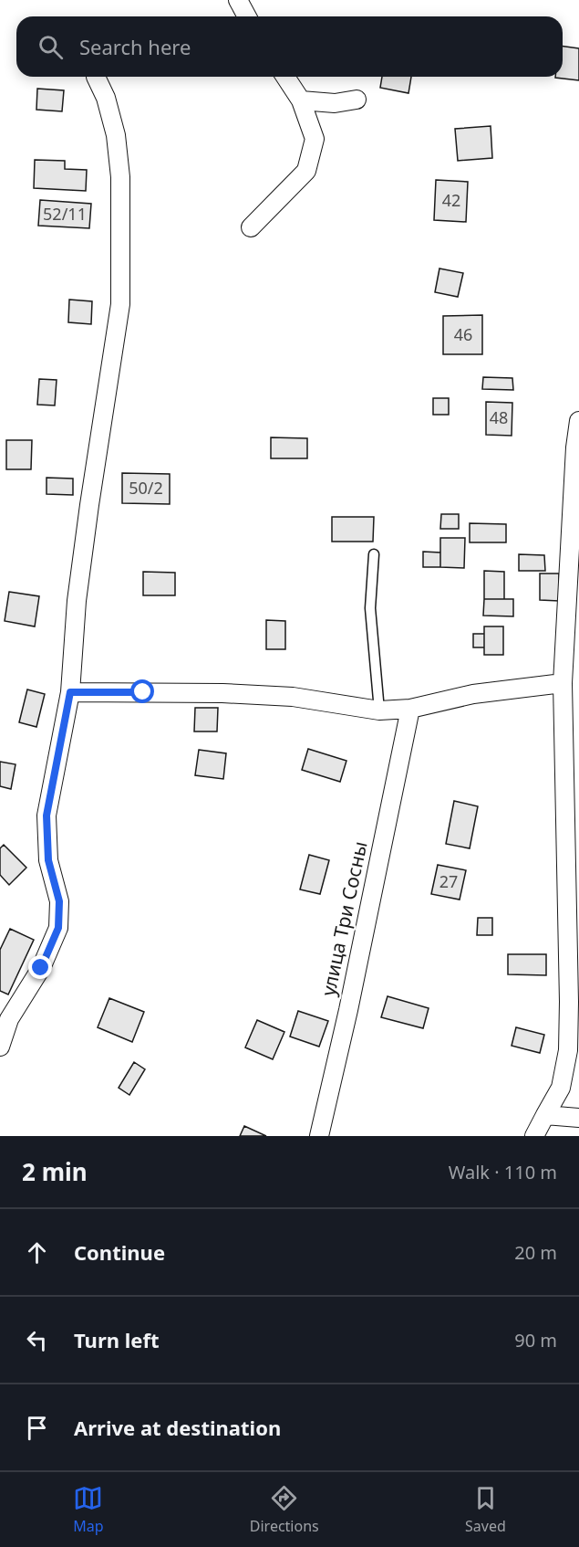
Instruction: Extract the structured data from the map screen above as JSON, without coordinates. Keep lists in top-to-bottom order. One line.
{"streets":{"street":["улица Три Сосны"]},"house_numbers":["42","52/11","46","48","50/2","27"],"page":{"search":"Search here","heading":["2 min","Walk · 110 m"],"list":[["Continue","20 m"],["Turn left","90 m"],"Arrive at destination"],"nav":["Map","Directions","Saved"]}}
